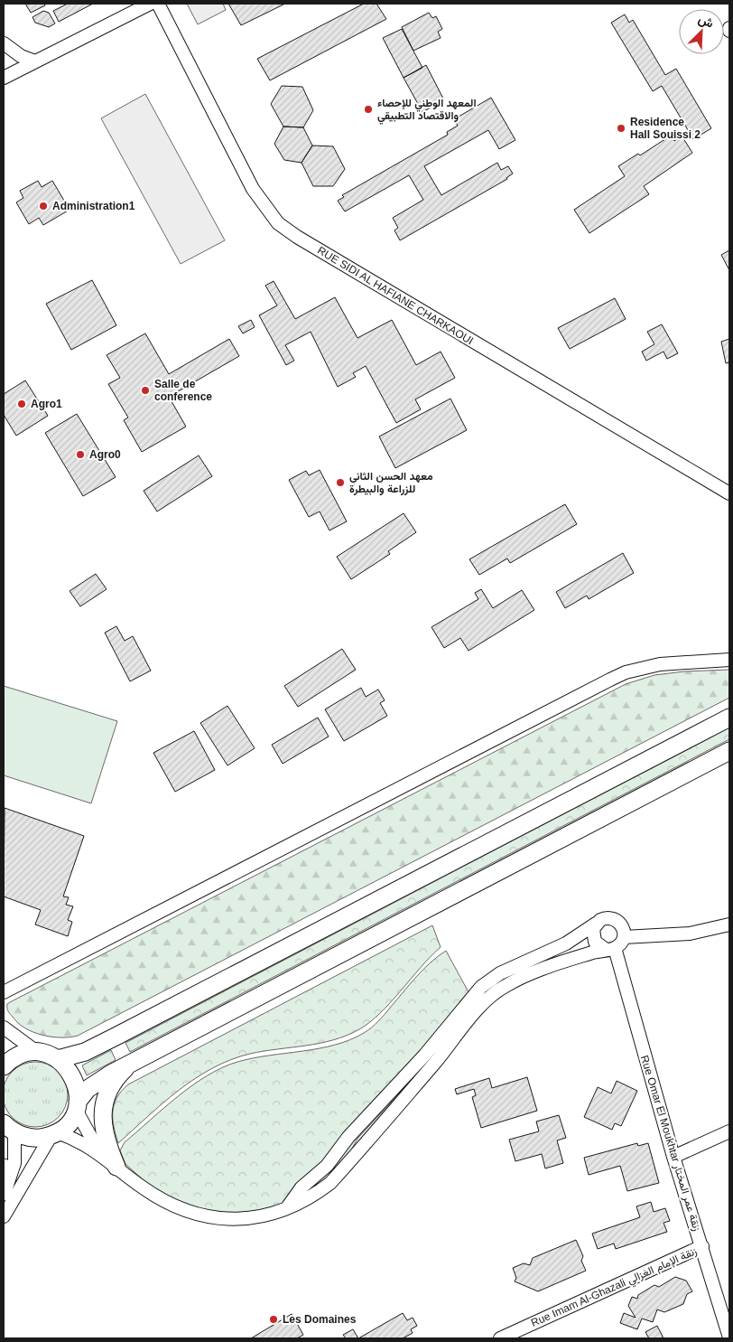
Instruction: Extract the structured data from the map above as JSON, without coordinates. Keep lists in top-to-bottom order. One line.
{"streets":{"street":["RUE SIDI AL HAFIANE CHARKAOUI","Rue Omar El Moukhtar زنقة عمر المختار","Rue Imam Al-Ghazali زنقة الإمام الغزالي"]},"crossings":[["Rue Omar El Moukhtar زنقة عمر المختار","Rue Imam Al-Ghazali زنقة الإمام الغزالي"]],"places":["المعهد الوطني للإحصاء والاقتصاد التطبيقي","Residence Hall Souissi 2","Administration1","Salle de conference","Agro1","Agro0","معهد الحسن الثاني للزراعة والبيطرة","Les Domaines"],"north":"top right"}
